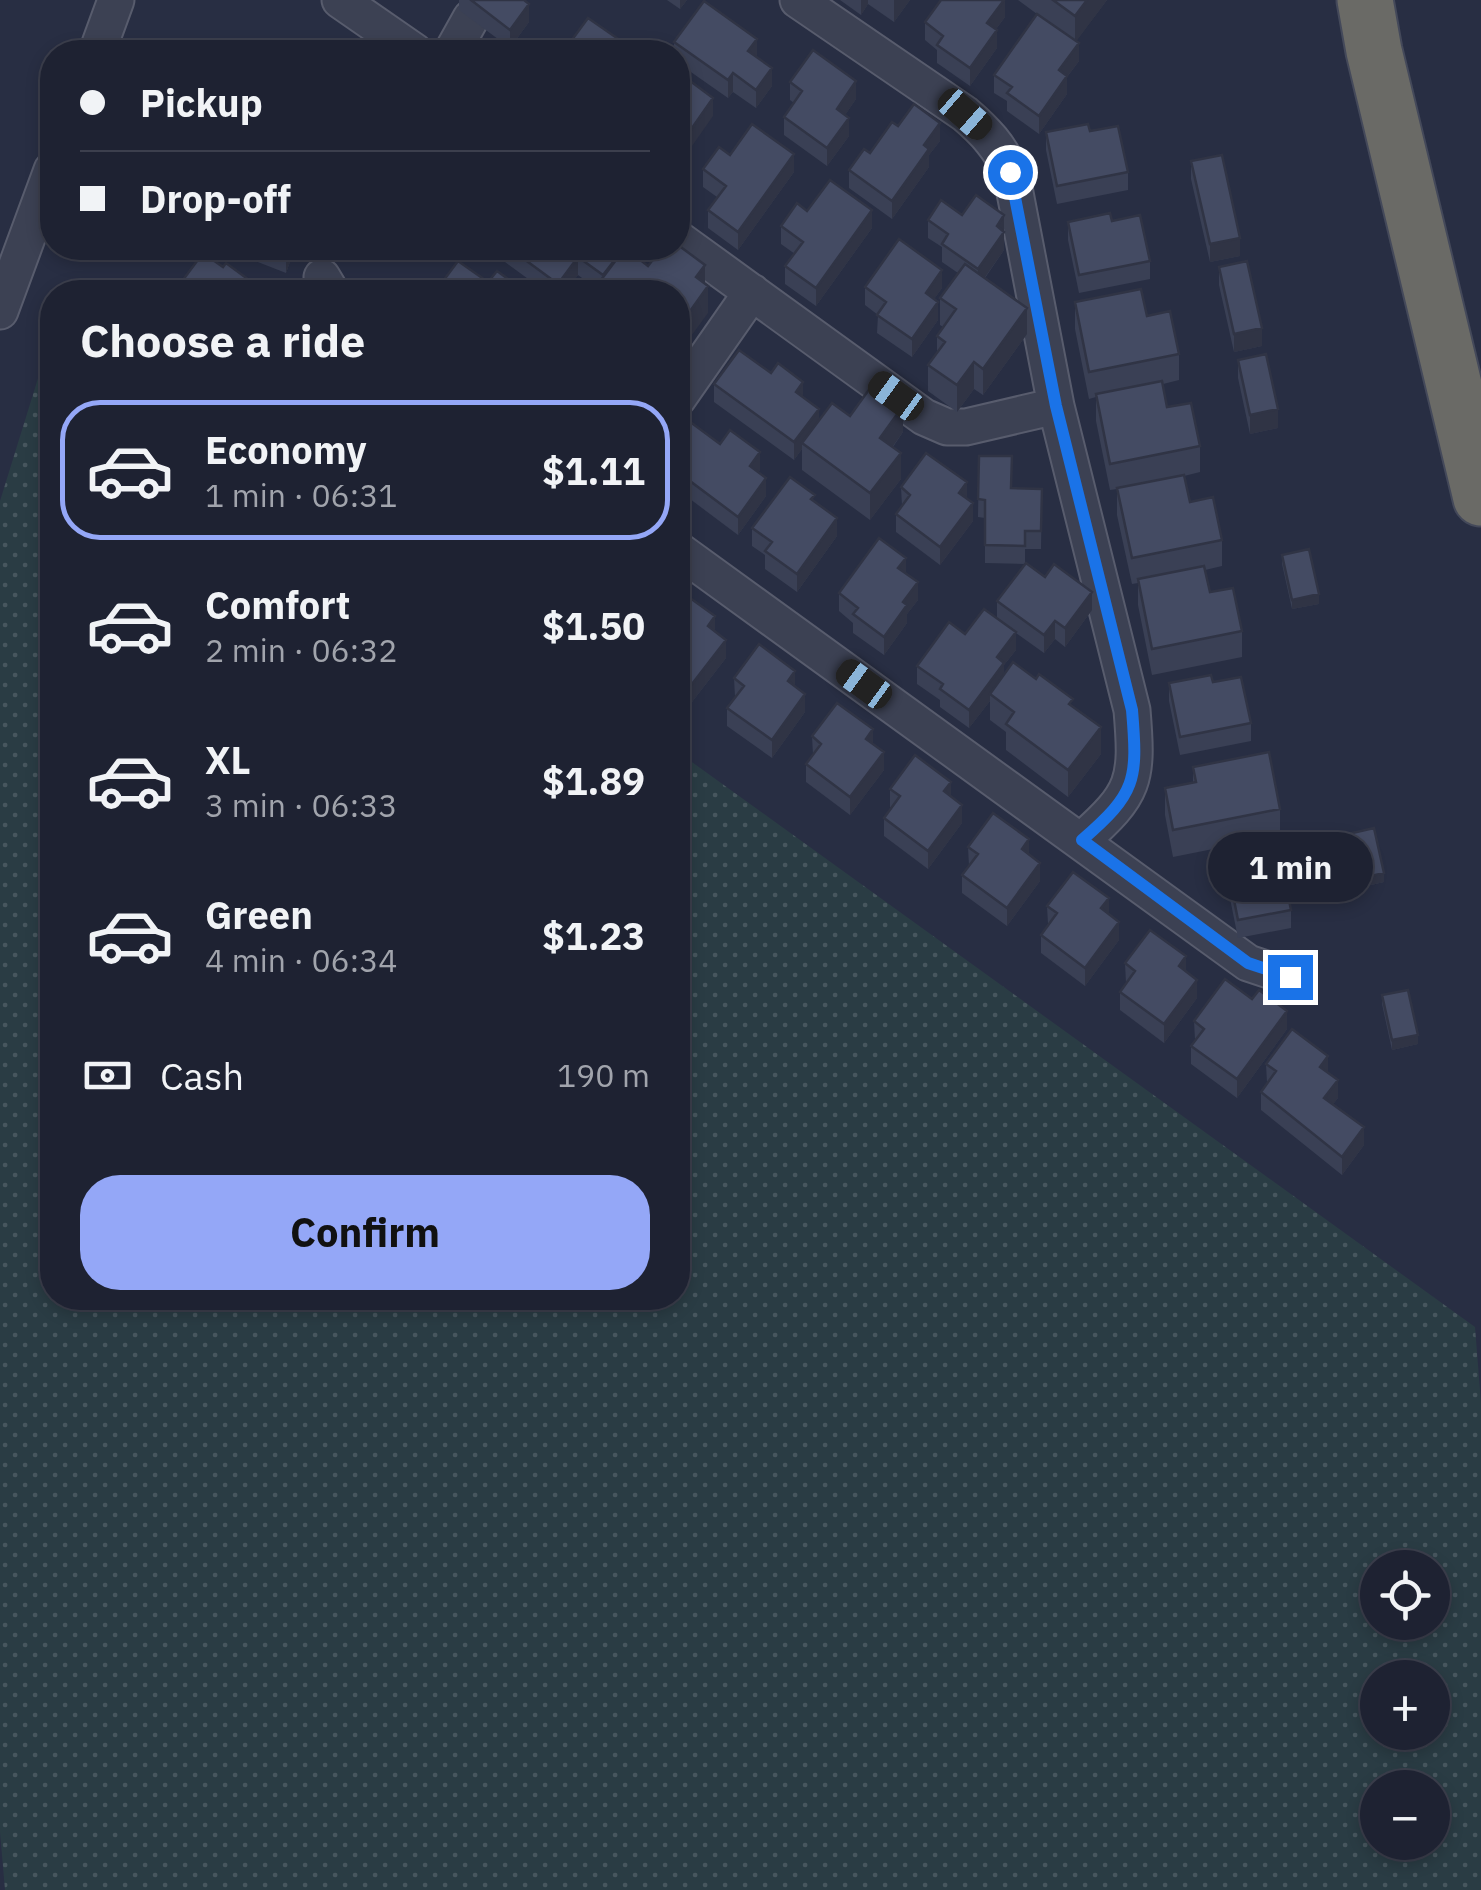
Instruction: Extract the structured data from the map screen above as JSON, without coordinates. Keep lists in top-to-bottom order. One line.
{"page":{"banner":["Pickup","Drop-off"],"heading":"Choose a ride","list":[{"name":"Economy","note":"1 min · 06:31","value":"$1.11"},{"name":"Comfort","note":"2 min · 06:32","value":"$1.50"},{"name":"XL","note":"3 min · 06:33","value":"$1.89"},{"name":"Green","note":"4 min · 06:34","value":"$1.23"}],"bubble":"1 min","pay":["Cash","190 m"],"buttons":"Confirm","map_buttons":["+","−"]}}
